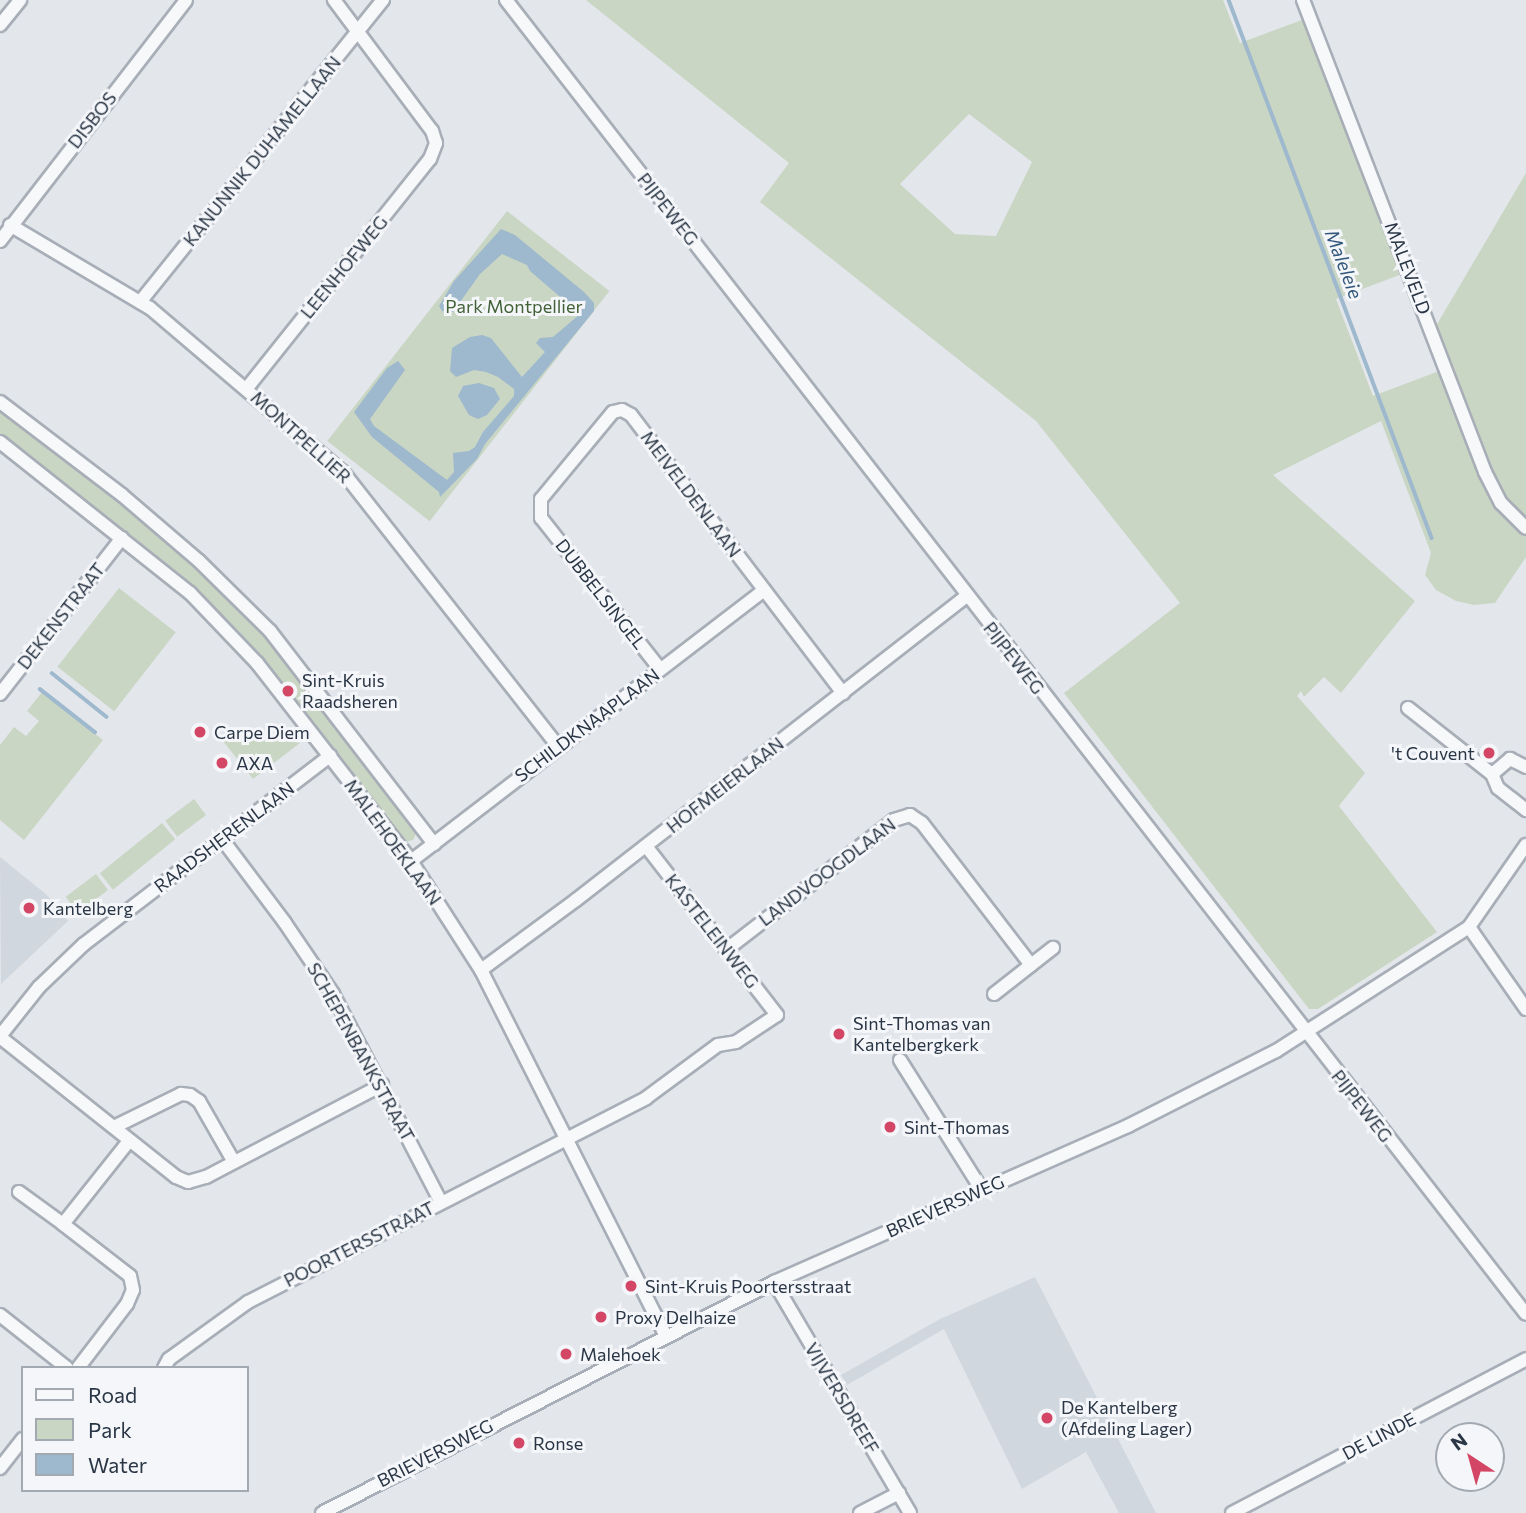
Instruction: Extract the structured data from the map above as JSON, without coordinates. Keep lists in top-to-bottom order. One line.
{"streets":{"street":["DISBOS","KANUNNIK DUHAMELLAAN","PIJPEWEG","LEENHOFWEG","MALEVELD","MONTPELLIER","MEIVELDENLAAN","DUBBELSINGEL","DEKENSTRAAT","SCHILDKNAAPLAAN","HOFMEIERLAAN","RAADSHERENLAAN","MALEHOEKLAAN","LANDVOOGDLAAN","KASTELEINWEG","SCHEPENBANKSTRAAT","BRIEVERSWEG","POORTERSSTRAAT","VIJVERSDREEF","DE LINDE"]},"crossings":[["DISBOS","MONTPELLIER"],["KANUNNIK DUHAMELLAAN","LEENHOFWEG"],["KANUNNIK DUHAMELLAAN","MONTPELLIER"],["PIJPEWEG","HOFMEIERLAAN"],["PIJPEWEG","BRIEVERSWEG"],["LEENHOFWEG","MONTPELLIER"],["MONTPELLIER","SCHILDKNAAPLAAN"],["MEIVELDENLAAN","DUBBELSINGEL"],["MEIVELDENLAAN","SCHILDKNAAPLAAN"],["MEIVELDENLAAN","HOFMEIERLAAN"],["DUBBELSINGEL","SCHILDKNAAPLAAN"],["DEKENSTRAAT","MALEHOEKLAAN"],["SCHILDKNAAPLAAN","MALEHOEKLAAN"],["HOFMEIERLAAN","MALEHOEKLAAN"],["HOFMEIERLAAN","KASTELEINWEG"],["RAADSHERENLAAN","MALEHOEKLAAN"],["RAADSHERENLAAN","SCHEPENBANKSTRAAT"],["MALEHOEKLAAN","BRIEVERSWEG"],["MALEHOEKLAAN","POORTERSSTRAAT"],["LANDVOOGDLAAN","KASTELEINWEG"],["KASTELEINWEG","POORTERSSTRAAT"],["SCHEPENBANKSTRAAT","POORTERSSTRAAT"],["BRIEVERSWEG","VIJVERSDREEF"]],"water":["Maleleie"],"parks":["Park Montpellier"],"places":["Sint-Kruis Raadsheren","Carpe Diem","'t Couvent","AXA","Kantelberg","Sint-Thomas van Kantelbergkerk","Sint-Thomas","Sint-Kruis Poortersstraat","Proxy Delhaize","Malehoek","De Kantelberg (Afdeling Lager)","Ronse"],"legend":["Road","Park","Water"],"north":"top left"}
